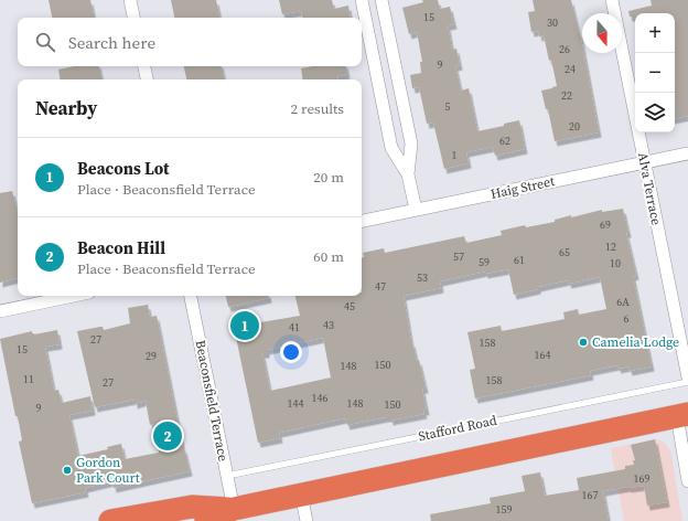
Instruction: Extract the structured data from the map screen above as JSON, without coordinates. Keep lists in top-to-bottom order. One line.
{"streets":{"street":["Haig Street","Alva Terrace","Beaconsfield Terrace"],"lane":["Stafford Road"]},"crossings":[["Haig Street","Alva Terrace"],["Beaconsfield Terrace","Stafford Road"]],"places":["Camelia Lodge","Gordon Park Court"],"house_numbers":["15","30","26","9","24","22","5","20","62","1","69","12","65","57","61","59","10","53","47","6A","45","6","43","41","27","158","15","164","29","150","148","11","158","27","146","144","148","150","9","169","167","159"],"north":"bottom","page":{"map_buttons":["+","−"],"search":"Search here","heading":["Nearby","2 results"],"list":[{"mark":"1","name":"Beacons Lot","note":"Place · Beaconsfield Terrace","value":"20 m"},{"mark":"2","name":"Beacon Hill","note":"Place · Beaconsfield Terrace","value":"60 m"}],"pins":["1","2"]}}
